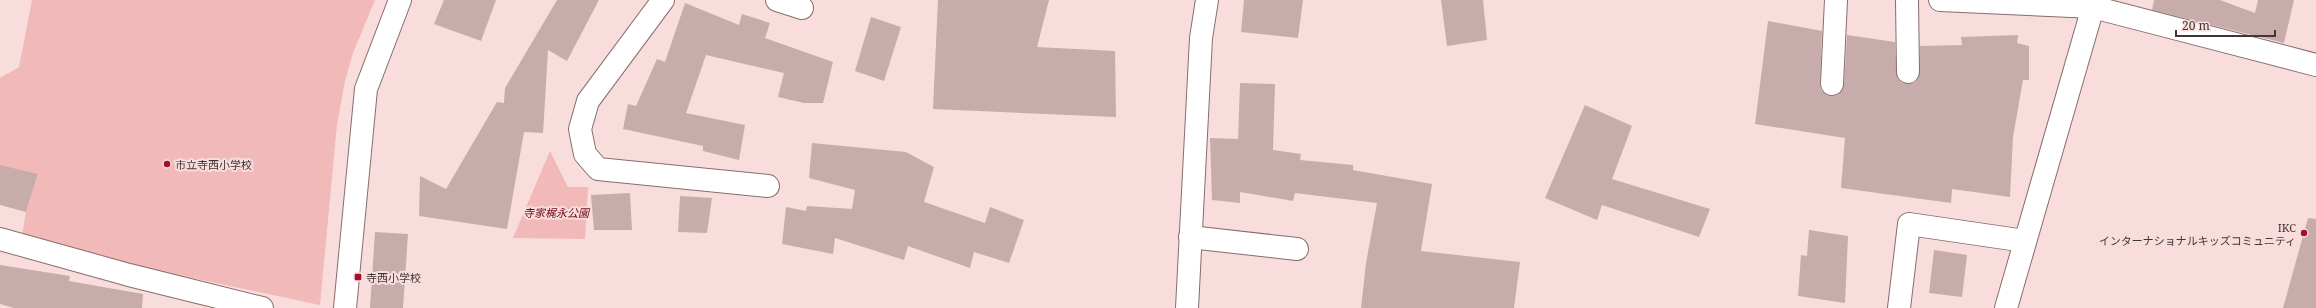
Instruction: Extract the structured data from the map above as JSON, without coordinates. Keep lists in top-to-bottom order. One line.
{"parks":["寺家梶永公園"],"places":{"other":["市立寺西小学校","IKC インターナショナルキッズコミュニティ"],"transit":["寺西小学校"]},"scale_bar":"20 m"}
